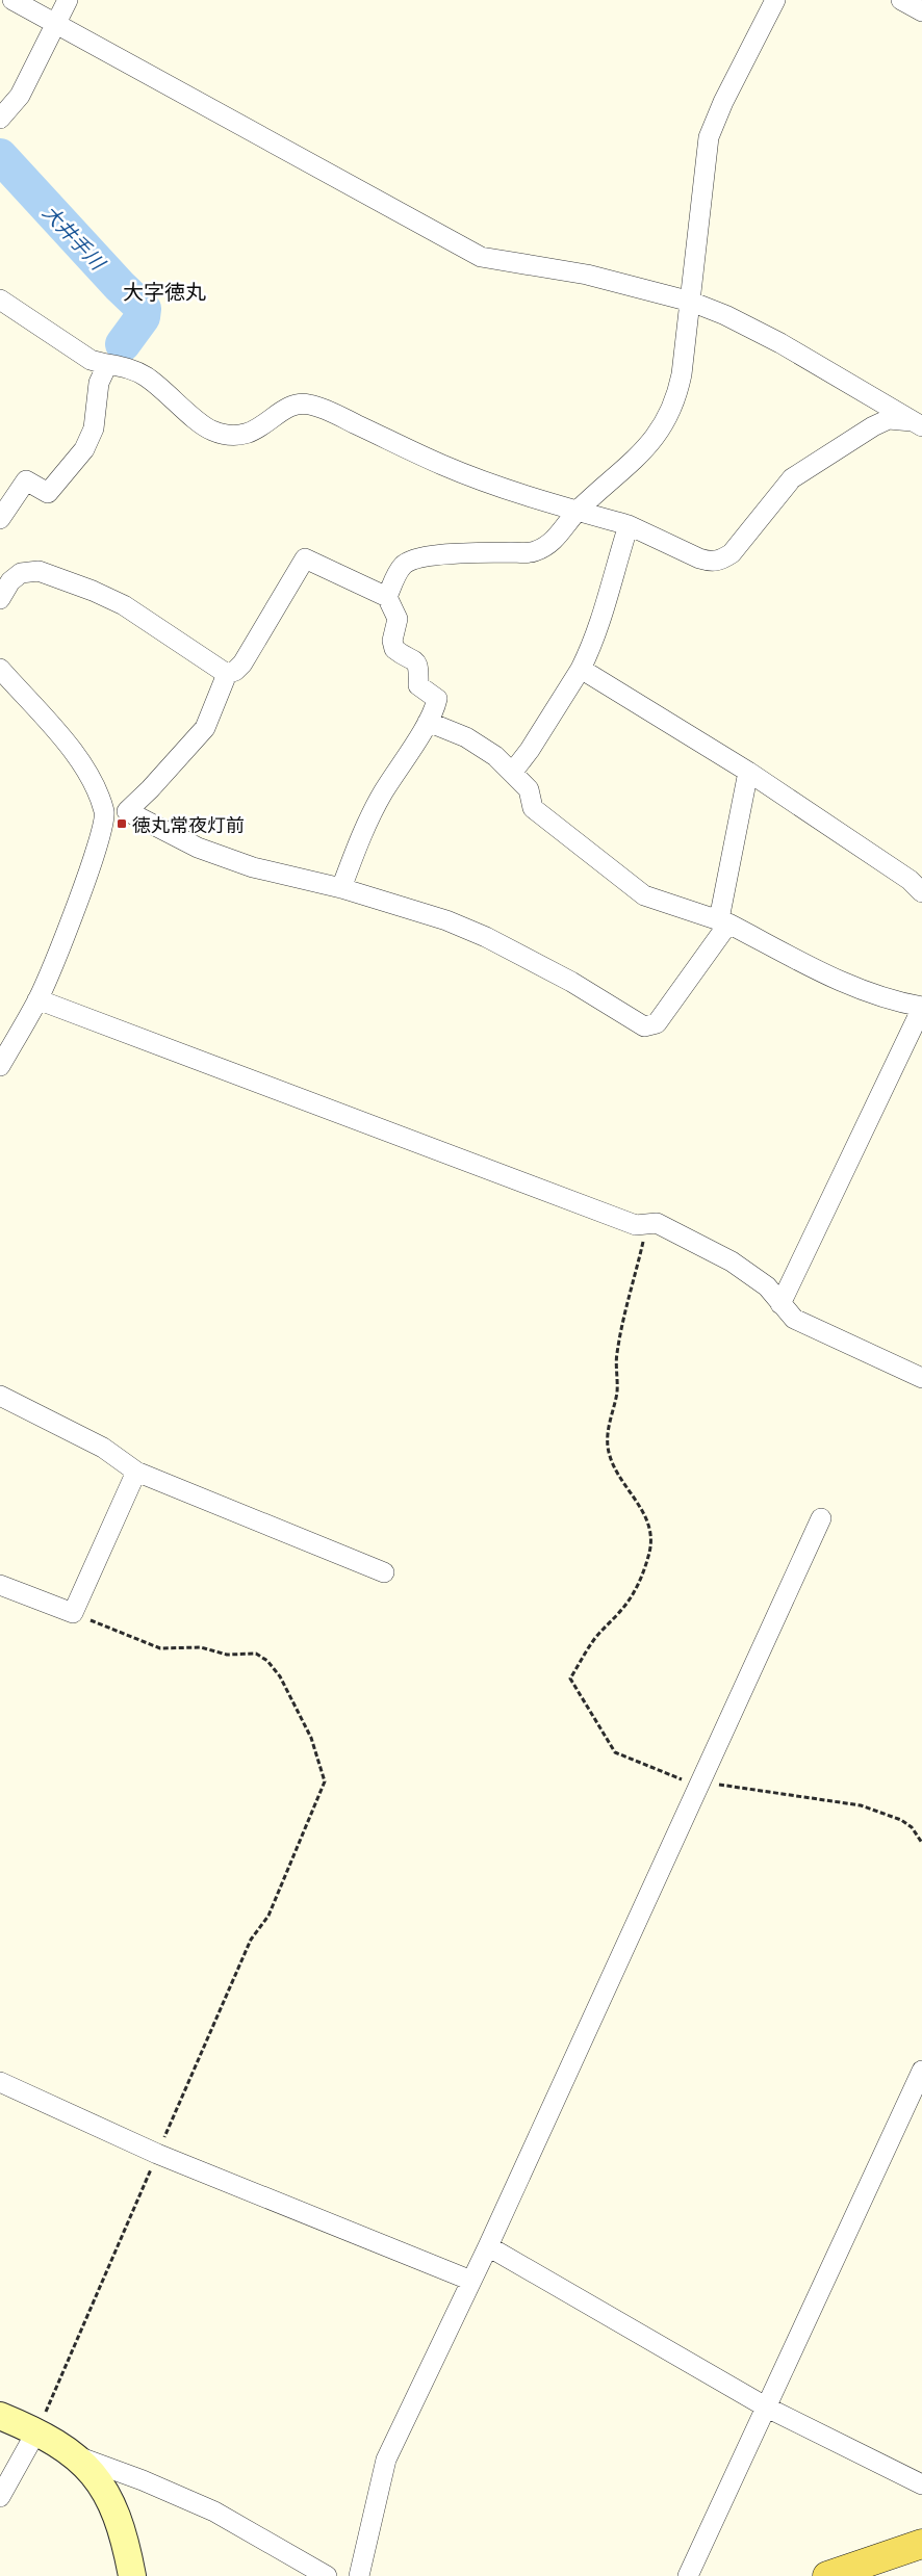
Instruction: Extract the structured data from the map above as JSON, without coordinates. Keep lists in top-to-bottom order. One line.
{"districts":["大字徳丸"],"water":["大井手川"],"places":{"transit":["徳丸常夜灯前"]}}
